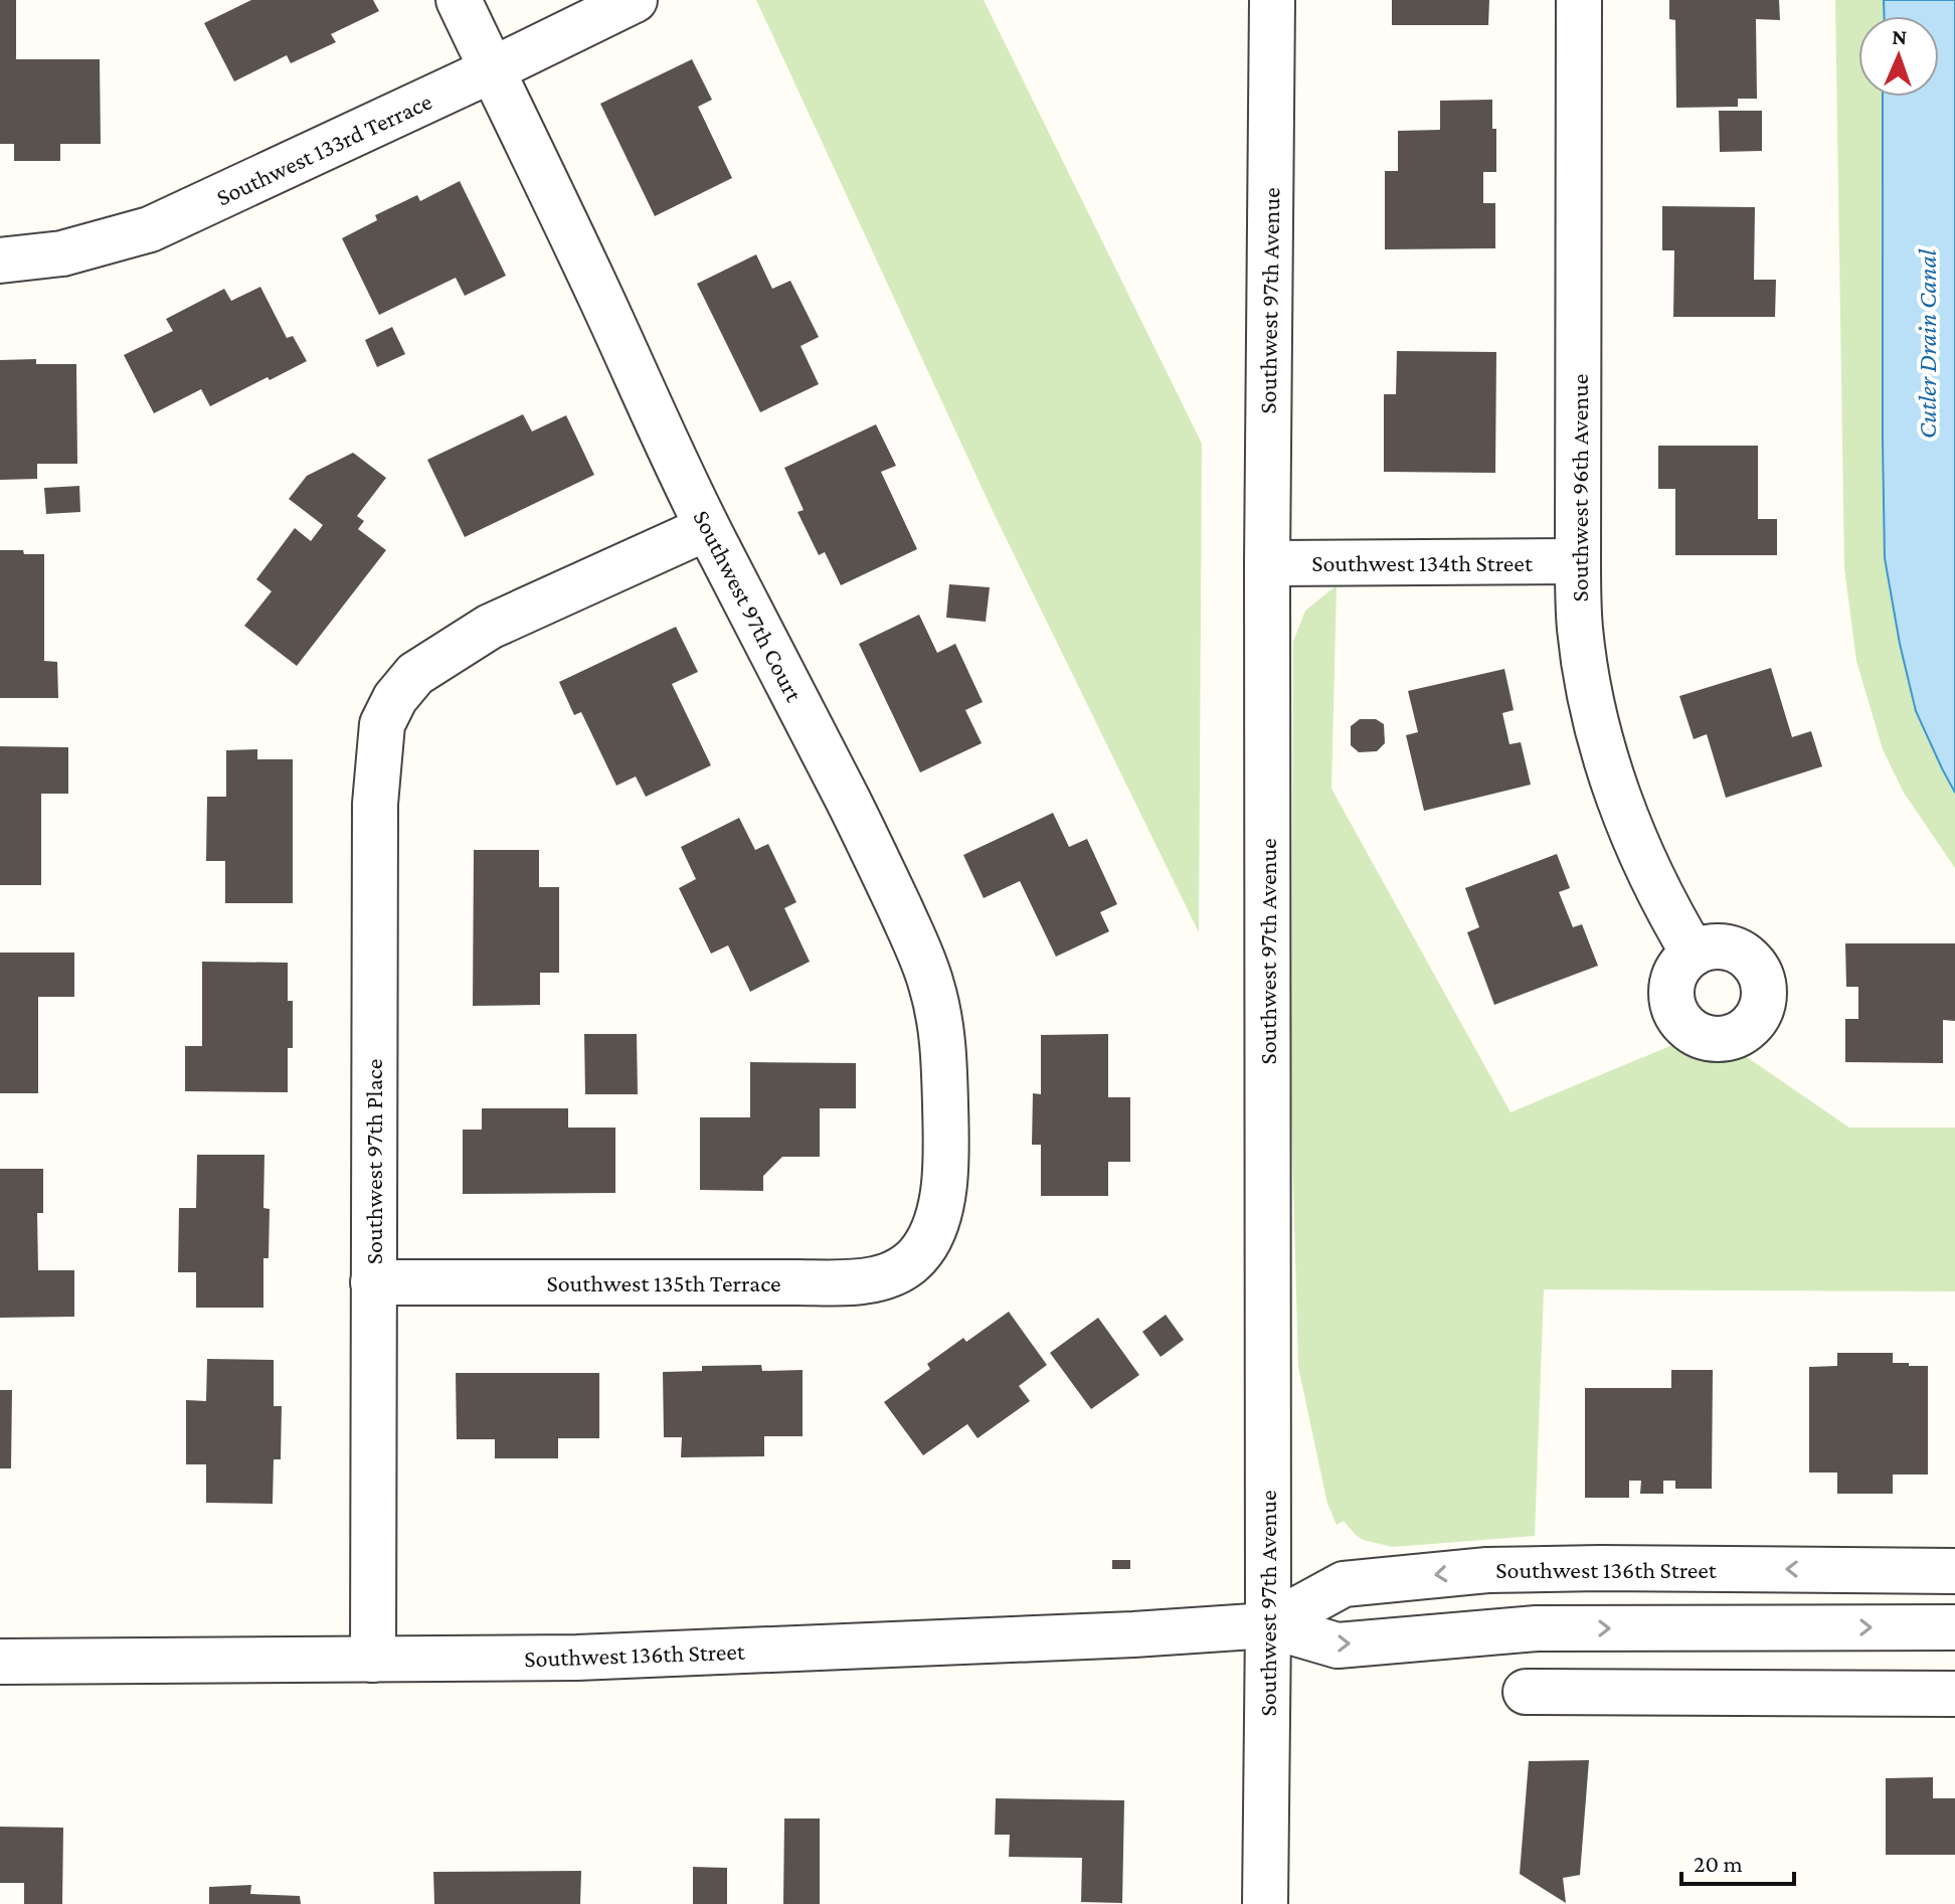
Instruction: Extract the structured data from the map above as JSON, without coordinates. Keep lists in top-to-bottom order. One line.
{"streets":{"street":["Southwest 133rd Terrace","Southwest 97th Avenue","Southwest 96th Avenue","Southwest 134th Street","Southwest 97th Court","Southwest 97th Place","Southwest 135th Terrace","Southwest 136th Street"]},"crossings":[["Southwest 133rd Terrace","Southwest 97th Court"],["Southwest 97th Avenue","Southwest 134th Street"],["Southwest 97th Avenue","Southwest 136th Street"],["Southwest 96th Avenue","Southwest 134th Street"],["Southwest 97th Court","Southwest 97th Place"],["Southwest 97th Court","Southwest 135th Terrace"],["Southwest 97th Place","Southwest 135th Terrace"],["Southwest 97th Place","Southwest 136th Street"]],"water":["Cutler Drain Canal"],"scale_bar":"20 m","north":"top"}
